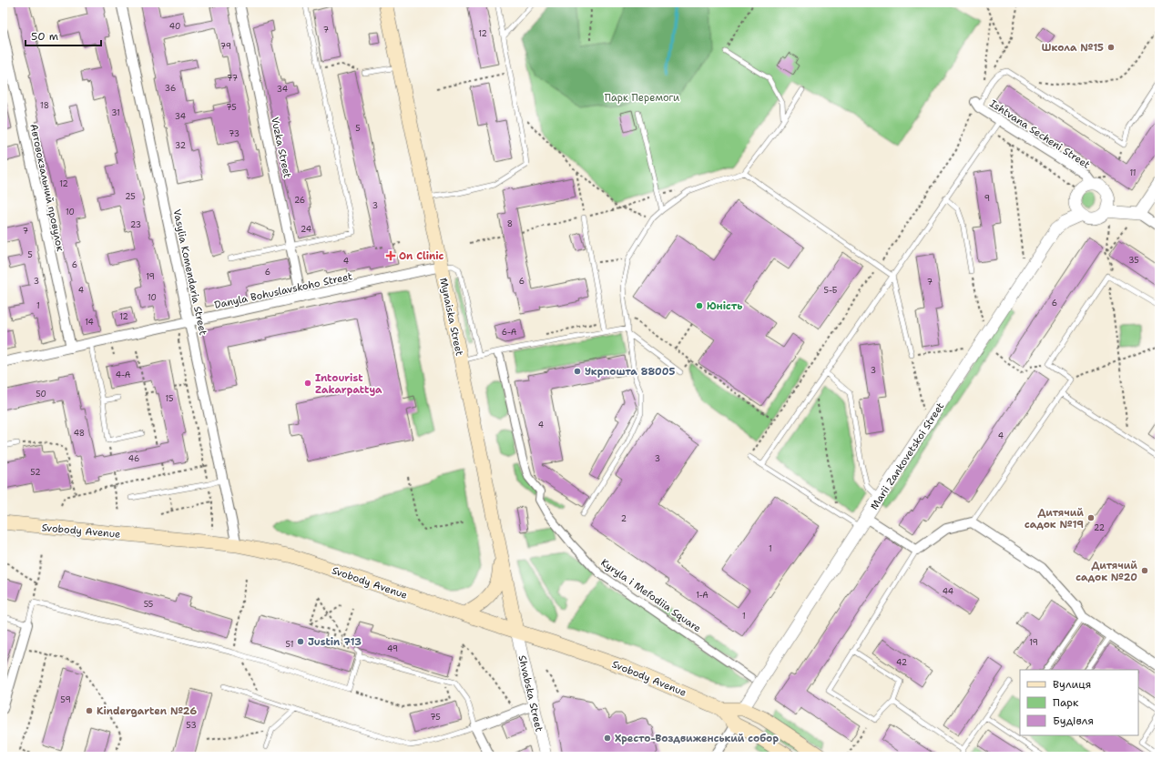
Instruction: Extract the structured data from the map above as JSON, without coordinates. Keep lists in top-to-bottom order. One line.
{"streets":{"main road":["Mynaiska Street","Svobody Avenue"],"street":["Ishtvana Secheni Street","Vuzka Street","Автовокзальний провулок","Vasylia Komendaria Street","Danyla Bohuslavskoho Street","Marii Zankovetskoi Street","Kyryla i Mefodiia Square","Shvabska Street"]},"crossings":[["Ishtvana Secheni Street","Marii Zankovetskoi Street"],["Vuzka Street","Danyla Bohuslavskoho Street"],["Автовокзальний провулок","Danyla Bohuslavskoho Street"],["Vasylia Komendaria Street","Danyla Bohuslavskoho Street"],["Vasylia Komendaria Street","Svobody Avenue"],["Danyla Bohuslavskoho Street","Mynaiska Street"],["Mynaiska Street","Svobody Avenue"],["Mynaiska Street","Shvabska Street"],["Marii Zankovetskoi Street","Svobody Avenue"],["Svobody Avenue","Shvabska Street"]],"parks":["Парк Перемоги"],"places":{"other":["Школа №15","Юність","Укрпошта 88005","Intourist Zakarpattya","Дитячий садок №19","Дитячий садок №20","Justin 713","Kindergarten №26","Хресто-Воздвиженський собор"],"health":["On Clinic"]},"house_numbers":["40","7","12","79","77","36","34","18","75","31","34","5","73","32","11","12","25","9","26","3","10","8","23","24","7","5","35","4","6","6","19","3","6","7","4","5-Б","10","6","1","12","14","6-А","3","4-А","50","15","4","48","4","46","3","52","2","22","1","44","1-А","55","1","19","51","49","42","59","75","53"],"legend":["Вулиця","Парк","Будівля"],"scale_bar":"50 m"}
